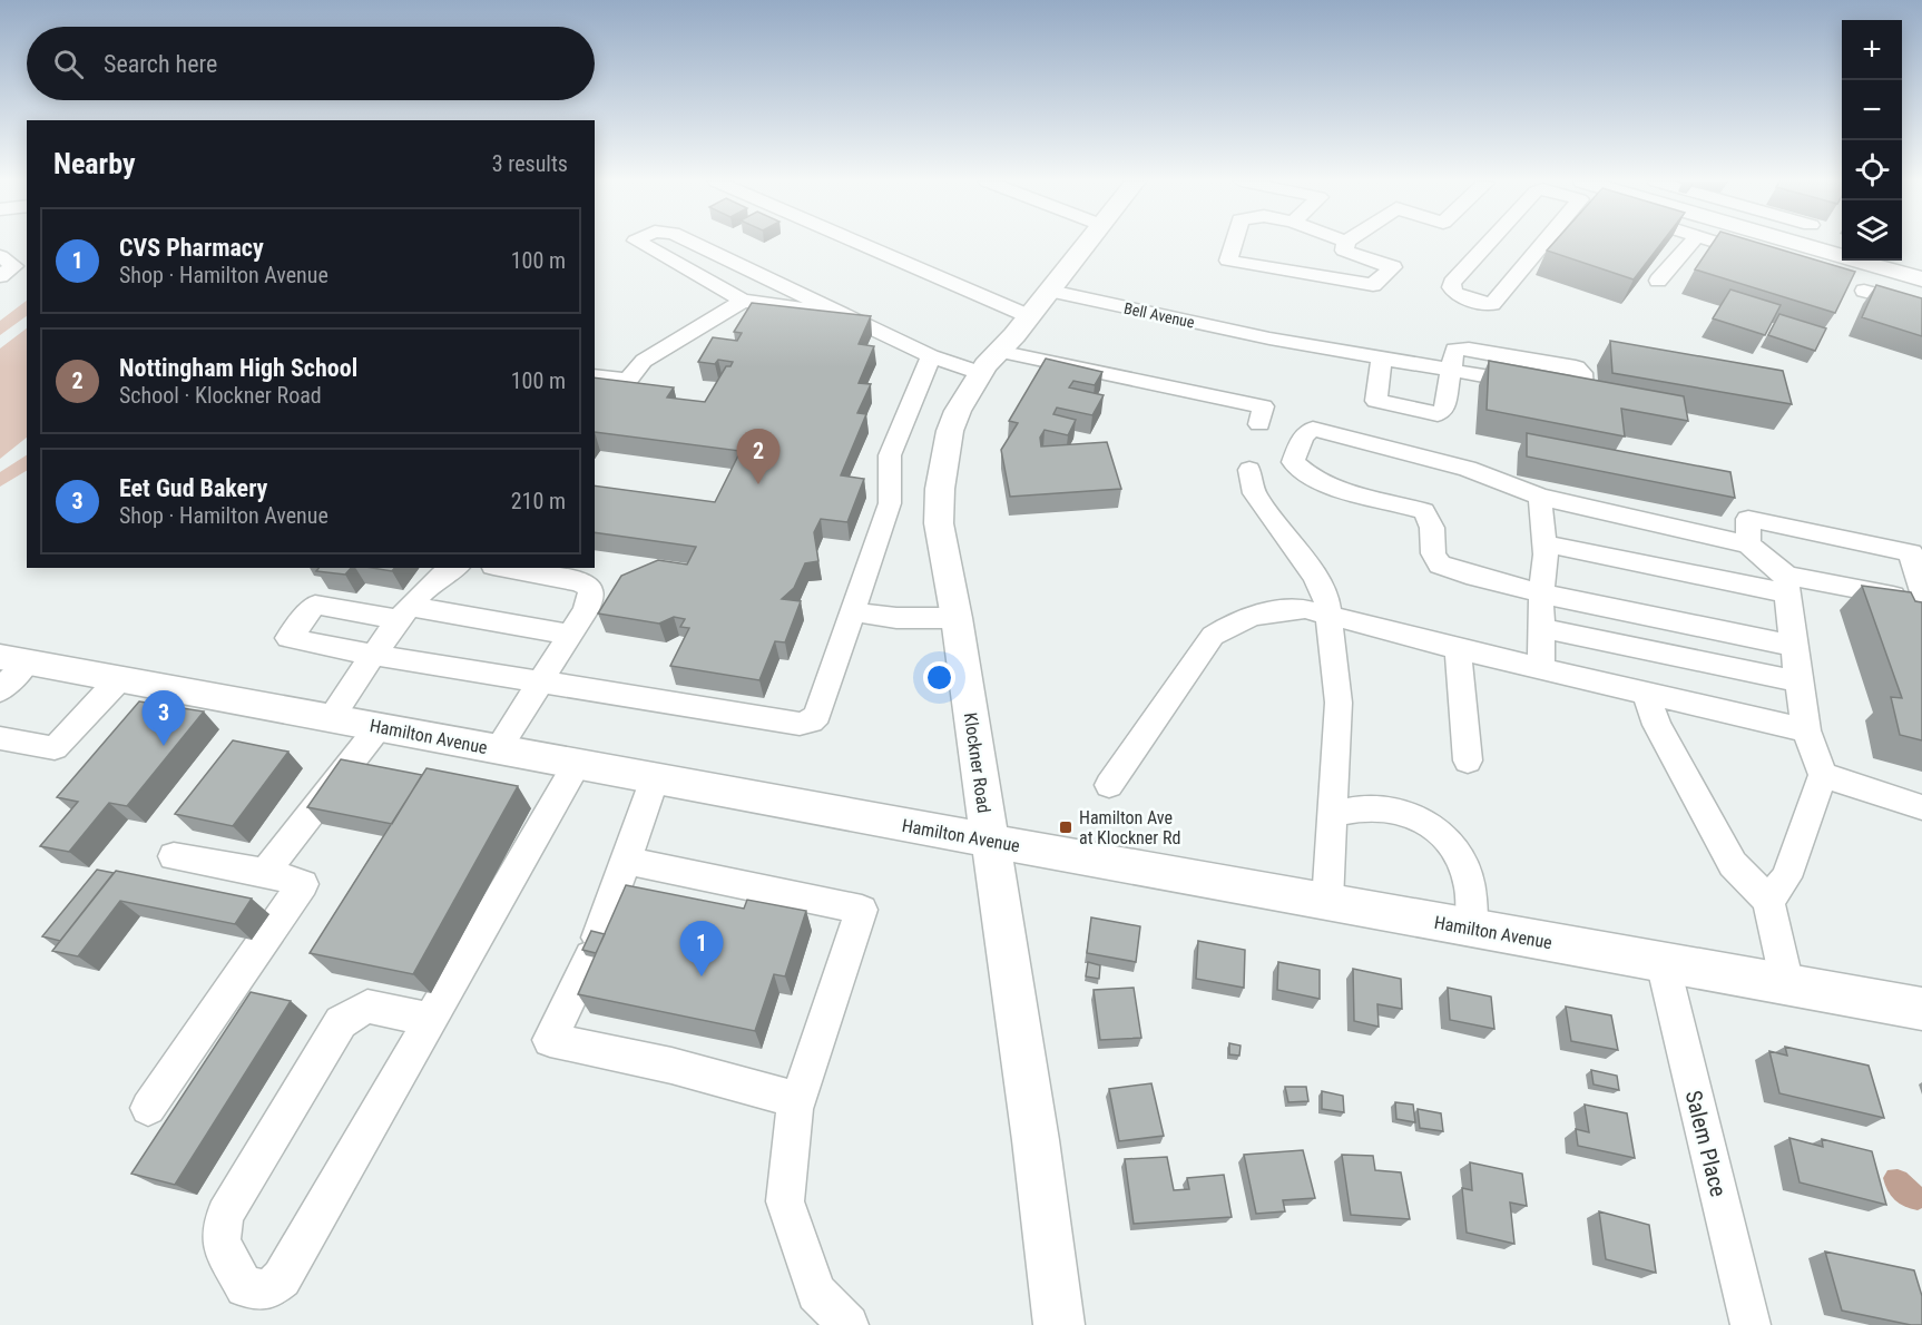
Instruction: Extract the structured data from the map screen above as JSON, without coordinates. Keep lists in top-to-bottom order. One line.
{"streets":{"main road":["Hamilton Avenue","Klockner Road"],"street":["Bell Avenue","Salem Place"]},"crossings":[["Bell Avenue","Klockner Road"],["Hamilton Avenue","Klockner Road"],["Hamilton Avenue","Salem Place"]],"places":{"transit":["Hamilton Ave at Klockner Rd"]},"page":{"map_buttons":["+","−"],"search":"Search here","heading":["Nearby","3 results"],"list":[{"mark":"1","name":"CVS Pharmacy","note":"Shop · Hamilton Avenue","value":"100 m"},{"mark":"2","name":"Nottingham High School","note":"School · Klockner Road","value":"100 m"},{"mark":"3","name":"Eet Gud Bakery","note":"Shop · Hamilton Avenue","value":"210 m"}],"pins":["2","3","1"]}}
